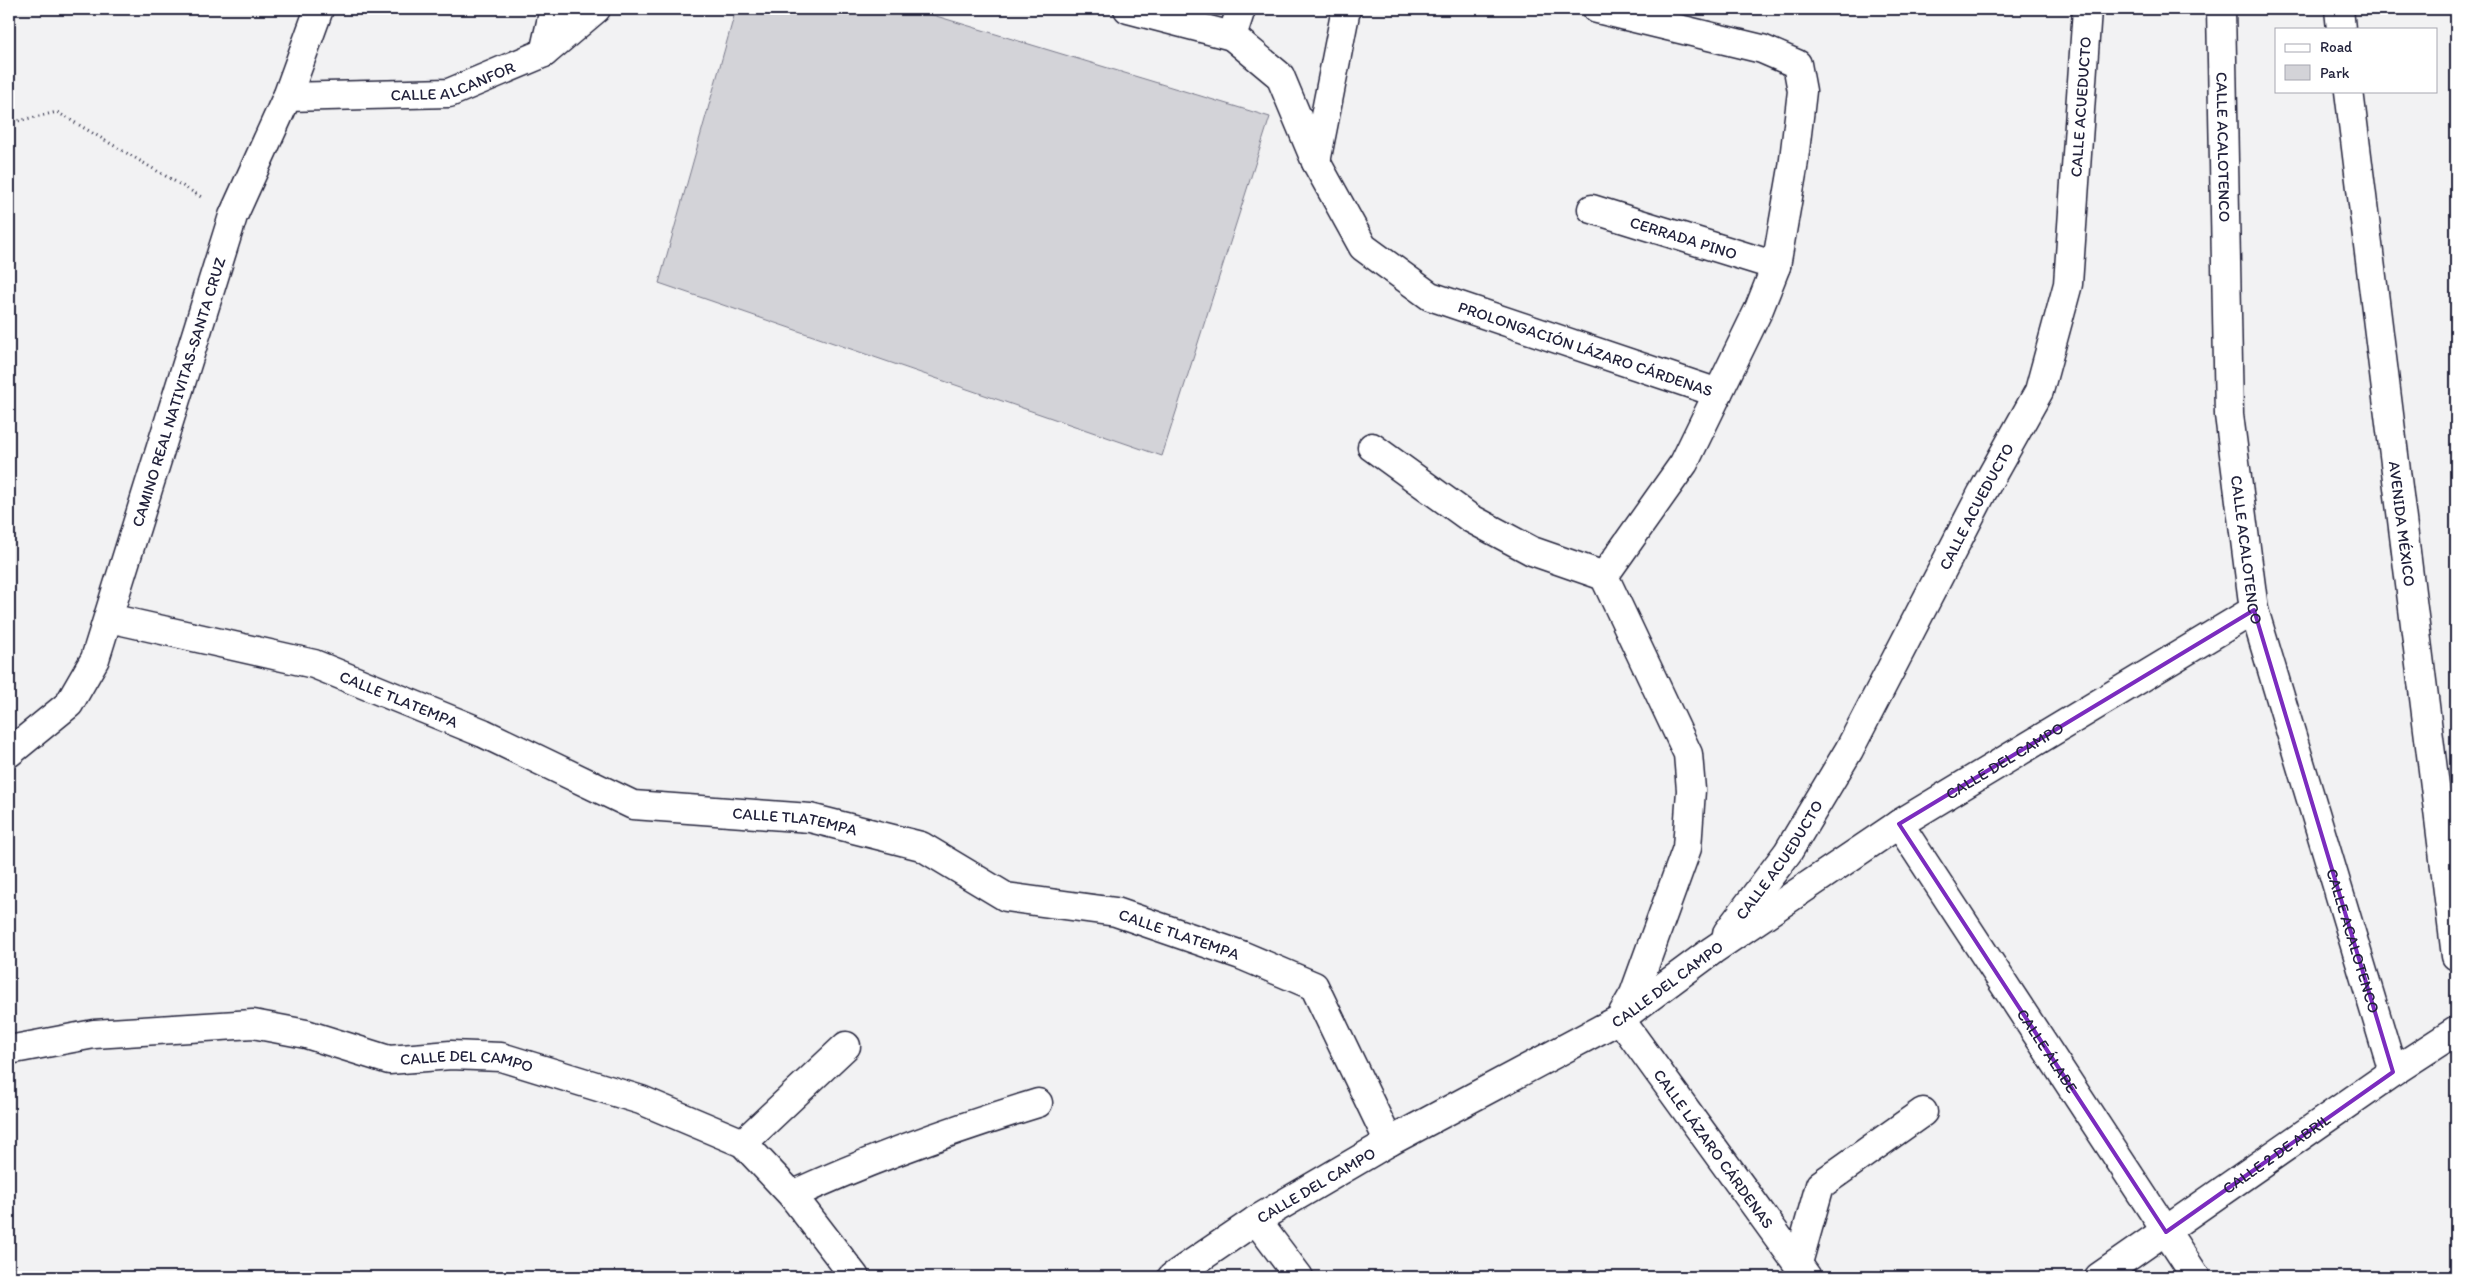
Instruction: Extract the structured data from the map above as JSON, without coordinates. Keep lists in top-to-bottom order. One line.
{"streets":{"street":["CALLE ALCANFOR","CALLE ACUEDUCTO","CALLE ACALOTENCO","CERRADA PINO","PROLONGACIÓN LÁZARO CÁRDENAS","CAMINO REAL NATIVITAS-SANTA CRUZ","AVENIDA MÉXICO","CALLE TLATEMPA","CALLE DEL CAMPO","CALLE ÁLABE","CALLE LÁZARO CÁRDENAS","CALLE 2 DE ABRIL"]},"crossings":[["CALLE ALCANFOR","CAMINO REAL NATIVITAS-SANTA CRUZ"],["CALLE ACUEDUCTO","CALLE DEL CAMPO"],["CALLE ACALOTENCO","CALLE DEL CAMPO"],["CALLE ACALOTENCO","CALLE 2 DE ABRIL"],["CAMINO REAL NATIVITAS-SANTA CRUZ","CALLE TLATEMPA"],["CALLE TLATEMPA","CALLE DEL CAMPO"],["CALLE DEL CAMPO","CALLE ÁLABE"],["CALLE DEL CAMPO","CALLE LÁZARO CÁRDENAS"],["CALLE ÁLABE","CALLE 2 DE ABRIL"]],"legend":["Road","Park"]}
